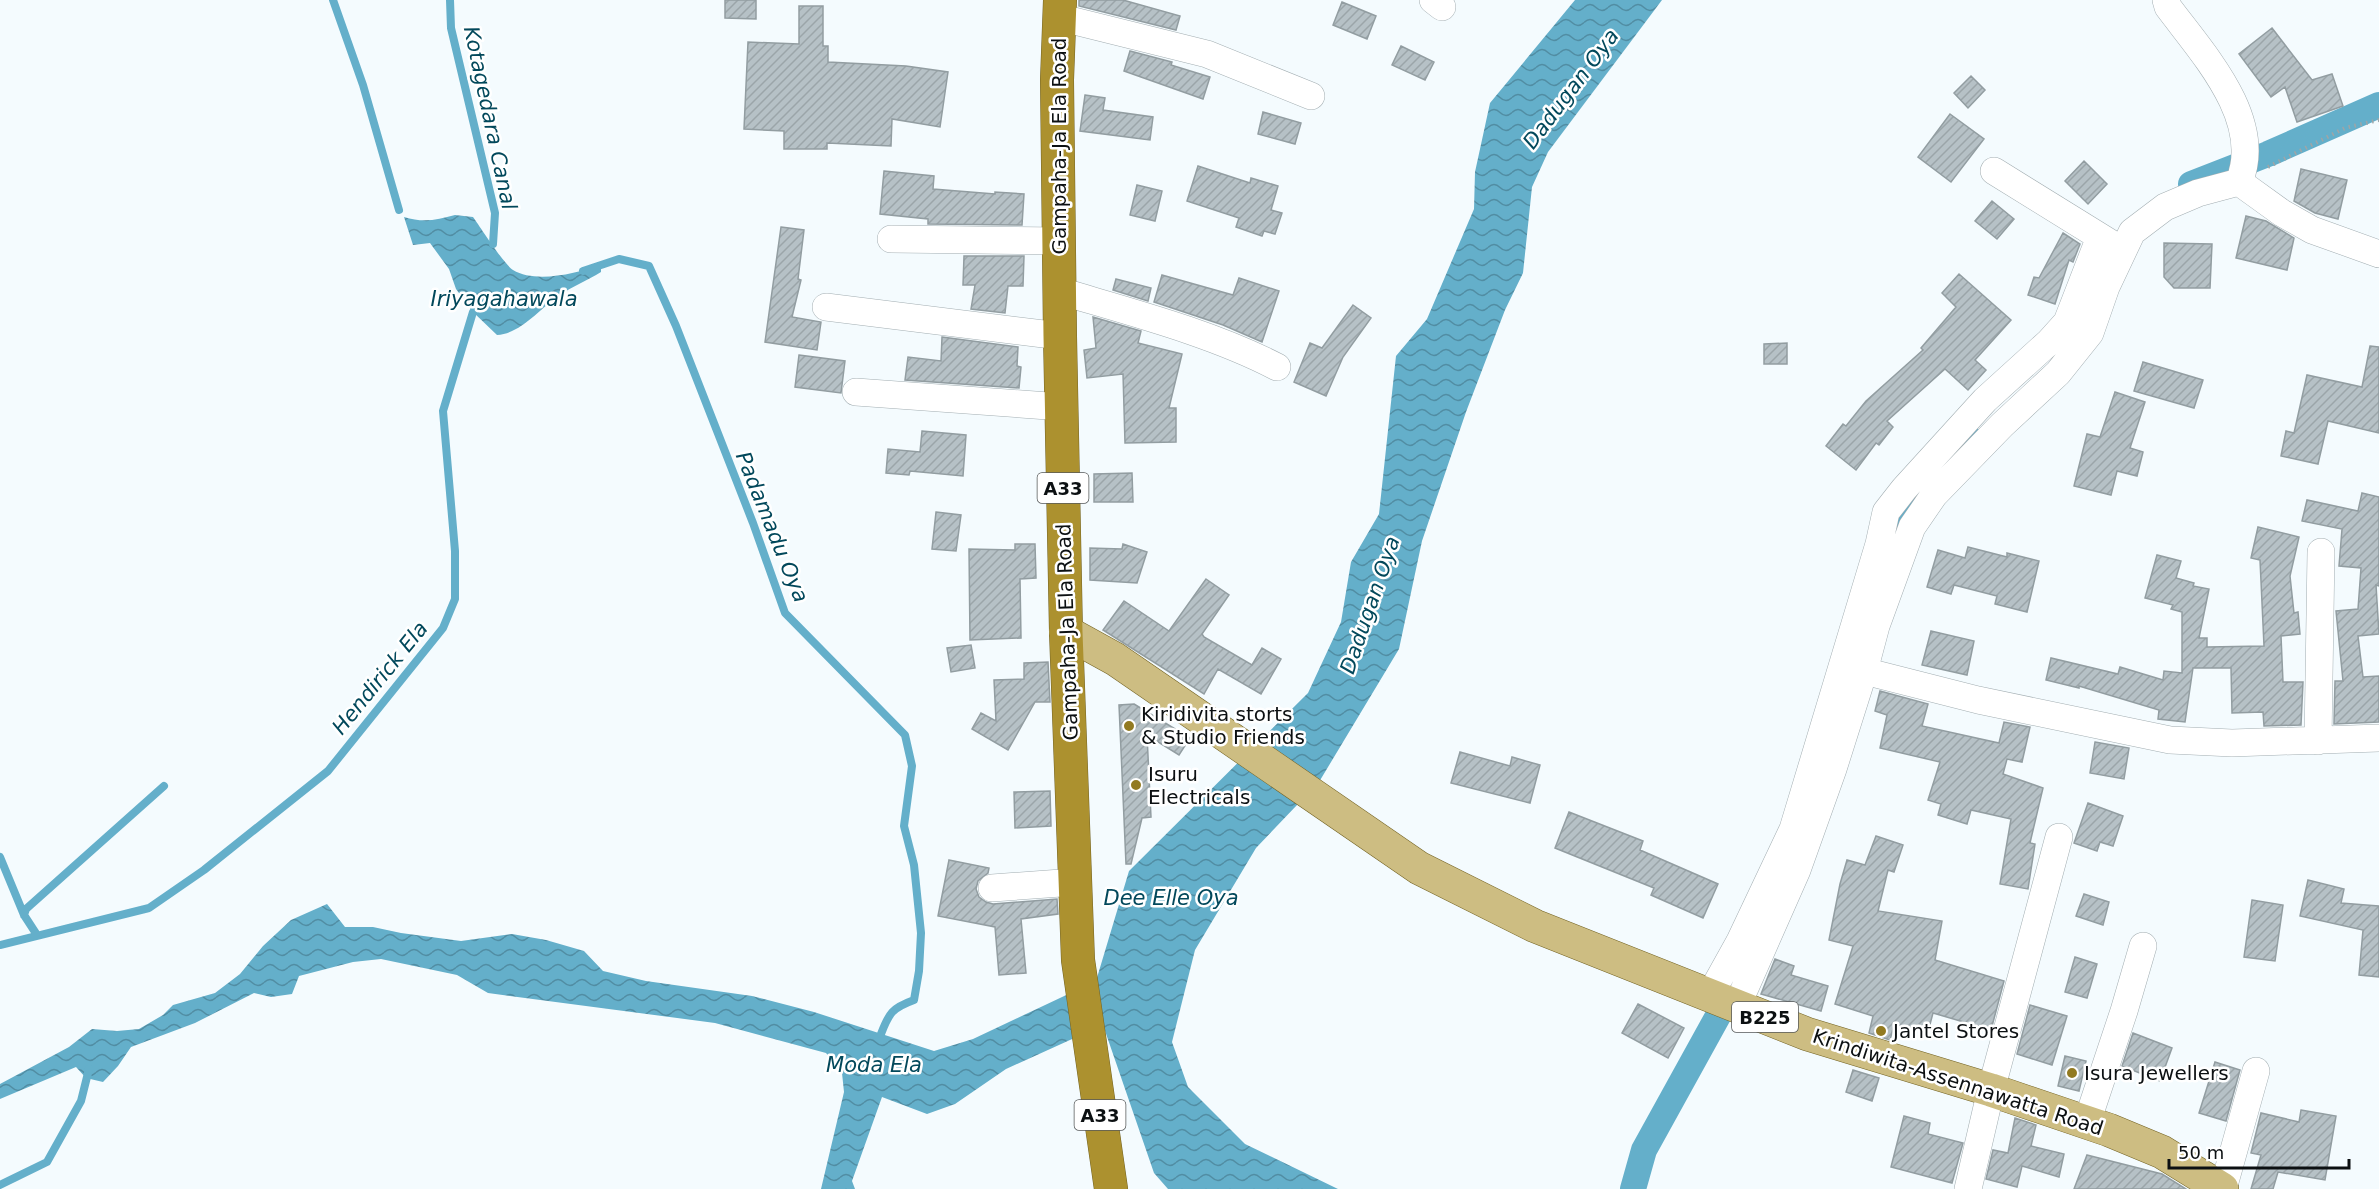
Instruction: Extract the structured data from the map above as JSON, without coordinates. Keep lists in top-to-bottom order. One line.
{"streets":{"highway":["Gampaha-Ja Ela Road","A33"],"main road":["B225","Krindiwita-Assennawatta Road"]},"crossings":[["Gampaha-Ja Ela Road","Krindiwita-Assennawatta Road"]],"water":["Dadugan Oya","Kotagedara Canal","Iriyagahawala","Padamadu Oya","Hendirick Ela","Dee Elle Oya","Moda Ela"],"places":["Kiridivita storts & Studio Friends","Isuru Electricals","Jantel Stores","Isura Jewellers"],"scale_bar":"50 m"}
